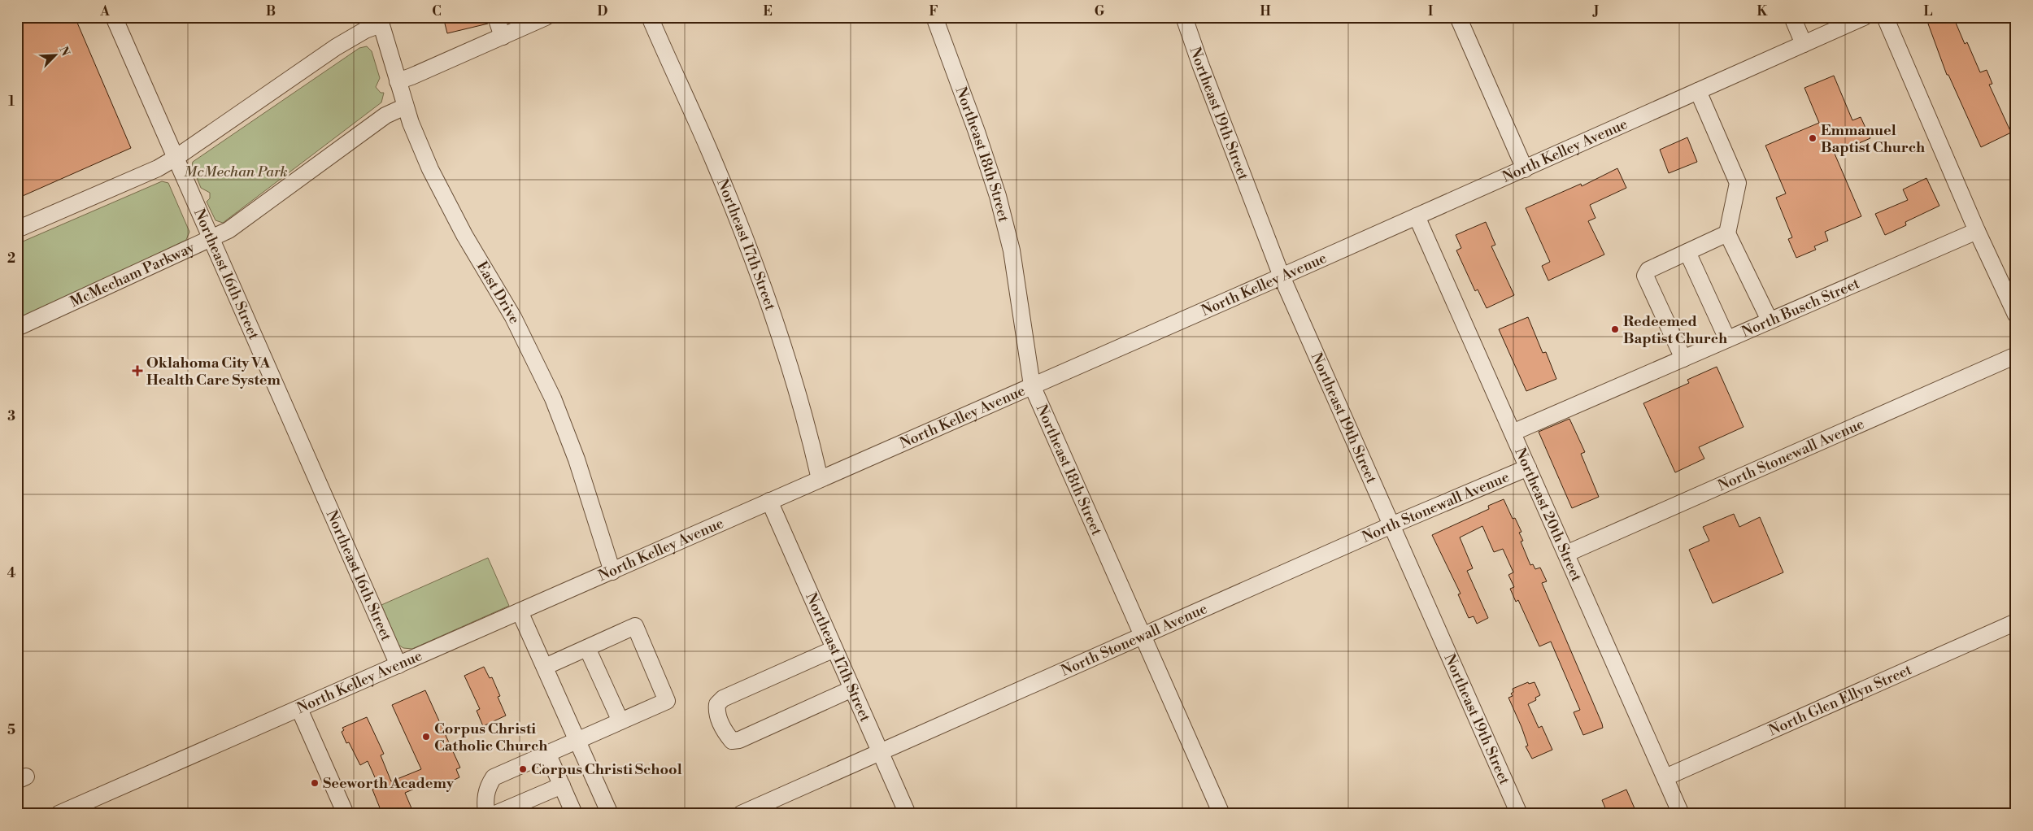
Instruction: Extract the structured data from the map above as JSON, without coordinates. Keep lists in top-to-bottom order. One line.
{"streets":{"street":["Northeast 19th Street","North Kelley Avenue","Northeast 18th Street","Northeast 17th Street","Northeast 16th Street","McMecham Parkway","East Drive","North Busch Street","North Stonewall Avenue","Northeast 20th Street","North Glen Ellyn Street"]},"crossings":[["Northeast 19th Street","North Kelley Avenue"],["Northeast 19th Street","North Stonewall Avenue"],["North Kelley Avenue","Northeast 18th Street"],["North Kelley Avenue","Northeast 17th Street"],["North Kelley Avenue","Northeast 16th Street"],["North Kelley Avenue","East Drive"],["North Kelley Avenue","Northeast 20th Street"],["Northeast 18th Street","North Stonewall Avenue"],["Northeast 17th Street","North Stonewall Avenue"],["Northeast 16th Street","McMecham Parkway"],["McMecham Parkway","East Drive"],["North Busch Street","Northeast 20th Street"],["North Stonewall Avenue","Northeast 20th Street"],["Northeast 20th Street","North Glen Ellyn Street"]],"parks":["McMechan Park"],"places":{"other":["Emmanuel Baptist Church","Redeemed Baptist Church","Corpus Christi Catholic Church","Corpus Christi School","Seeworth Academy"],"health":["Oklahoma City VA Health Care System"]},"north":"top right","grid":{"columns":["A","B","C","D","E","F","G","H","I","J","K","L"],"rows":["1","2","3","4","5"]}}
